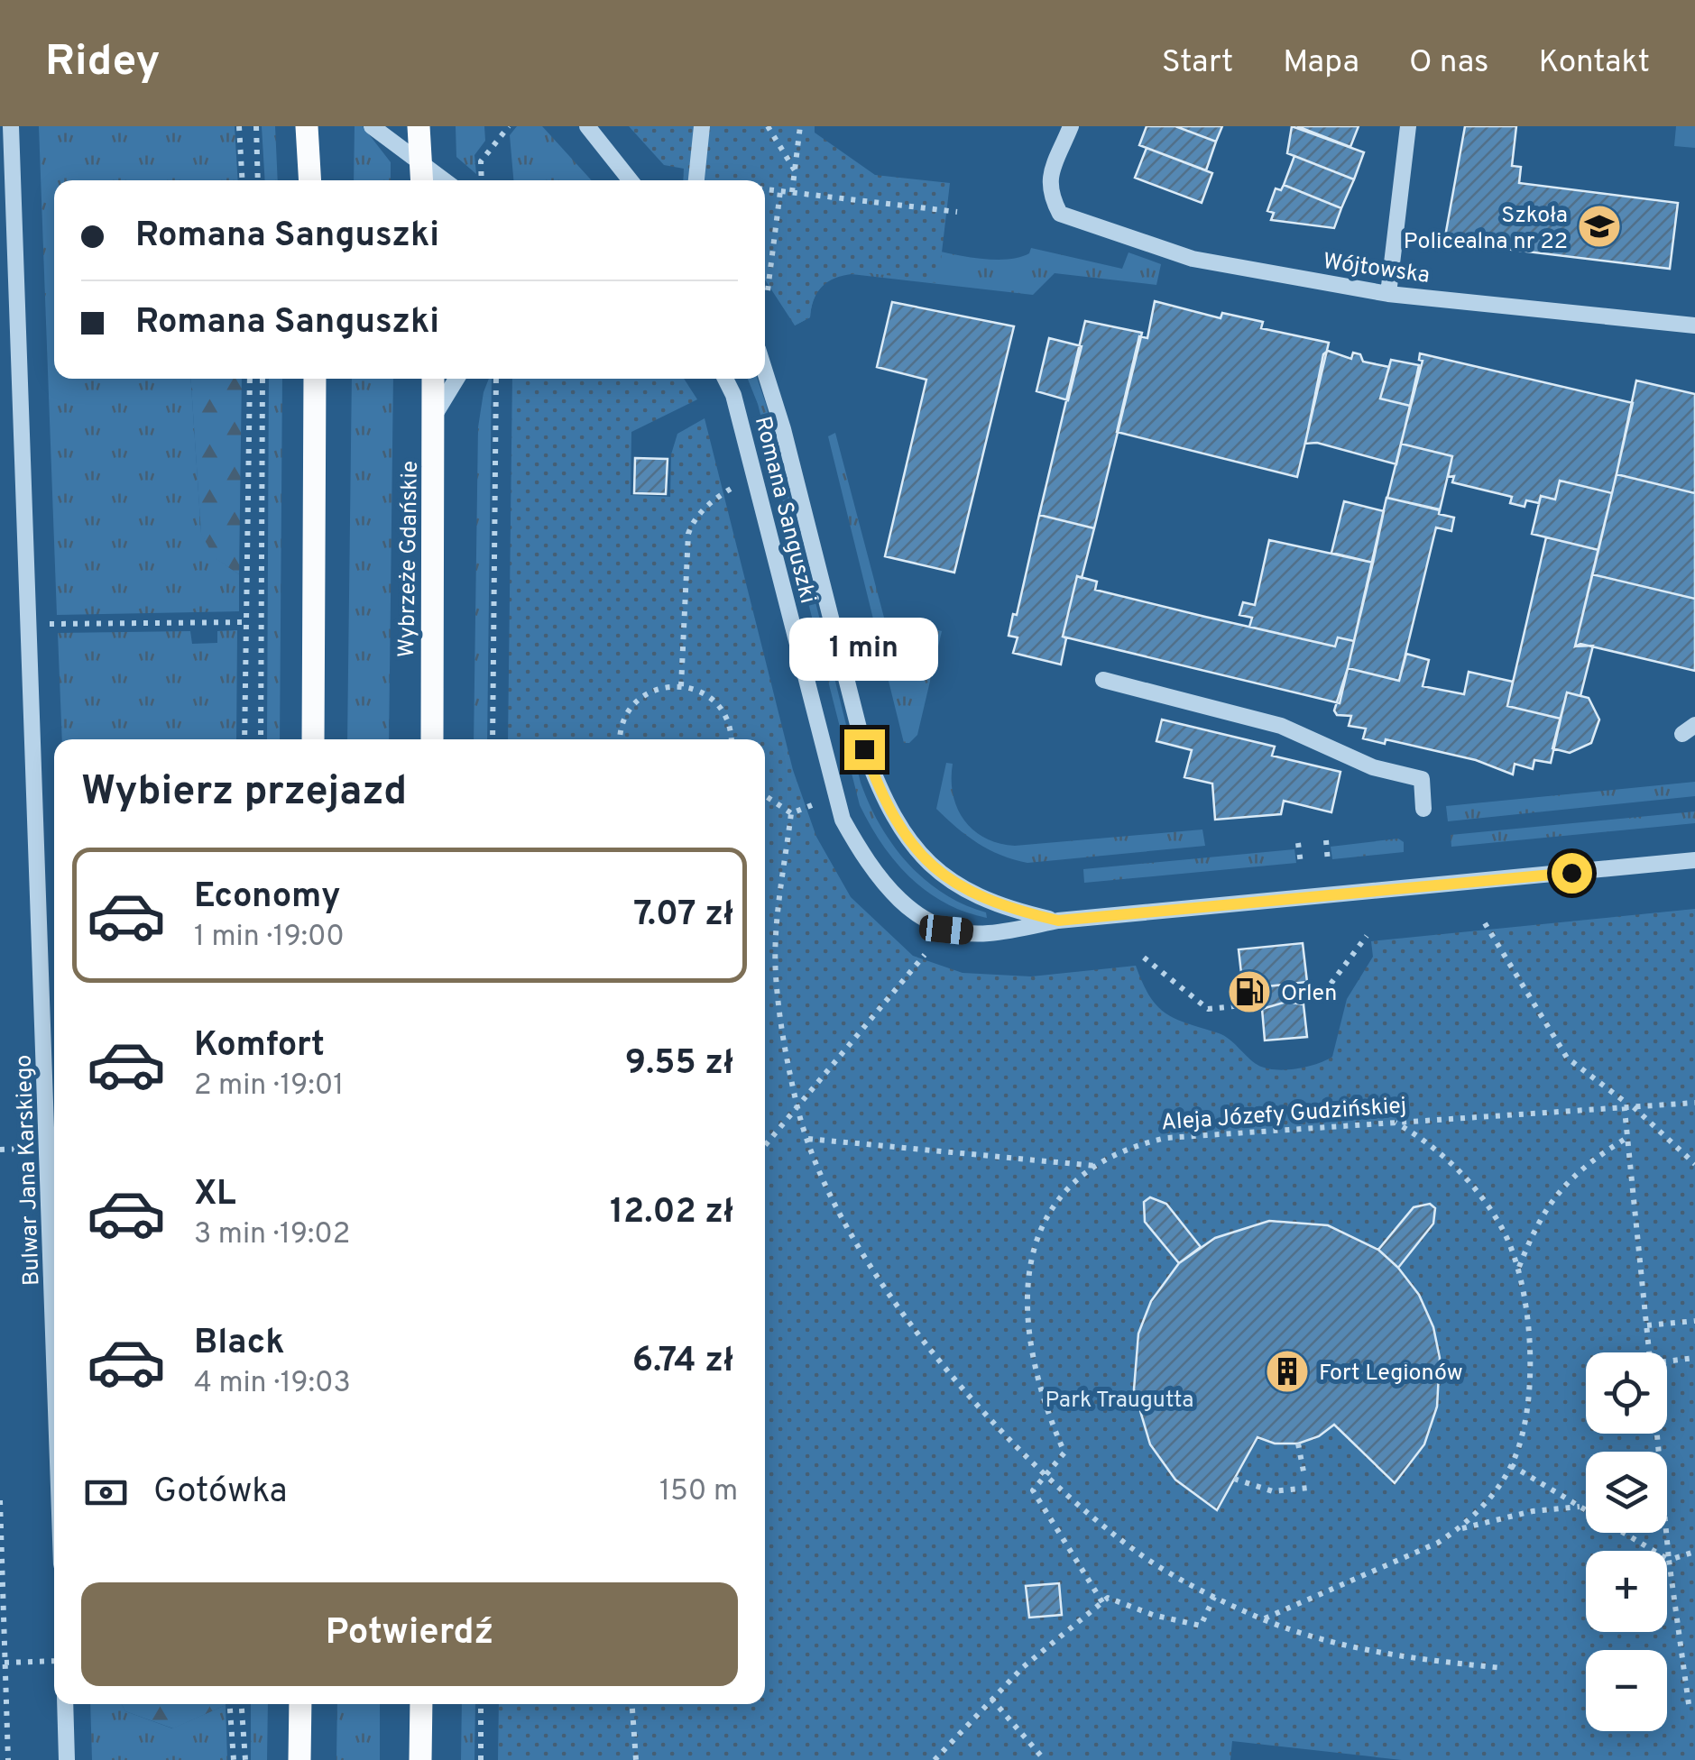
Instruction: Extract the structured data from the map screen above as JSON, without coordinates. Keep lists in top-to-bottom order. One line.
{"streets":{"main road":["Wybrzeże Gdańskie"],"street":["Wójtowska","Romana Sanguszki","Bulwar Jana Karskiego"],"path":["Aleja Józefy Gudzińskiej"]},"parks":["Park Traugutta"],"places":{"school or university":["Szkoła Policealna nr 22"],"fuel station":["Orlen"],"building":["Fort Legionów"]},"page":{"header":"Ridey","nav":["Start","Mapa","O nas","Kontakt"],"banner":["Romana Sanguszki","Romana Sanguszki"],"bubble":"1 min","heading":"Wybierz przejazd","list":[{"name":"Economy","note":"1 min · 19:00","value":"7.07 zł"},{"name":"Komfort","note":"2 min · 19:01","value":"9.55 zł"},{"name":"XL","note":"3 min · 19:02","value":"12.02 zł"},{"name":"Black","note":"4 min · 19:03","value":"6.74 zł"}],"map_buttons":["+","−"],"pay":["Gotówka","150 m"],"buttons":"Potwierdź"}}
